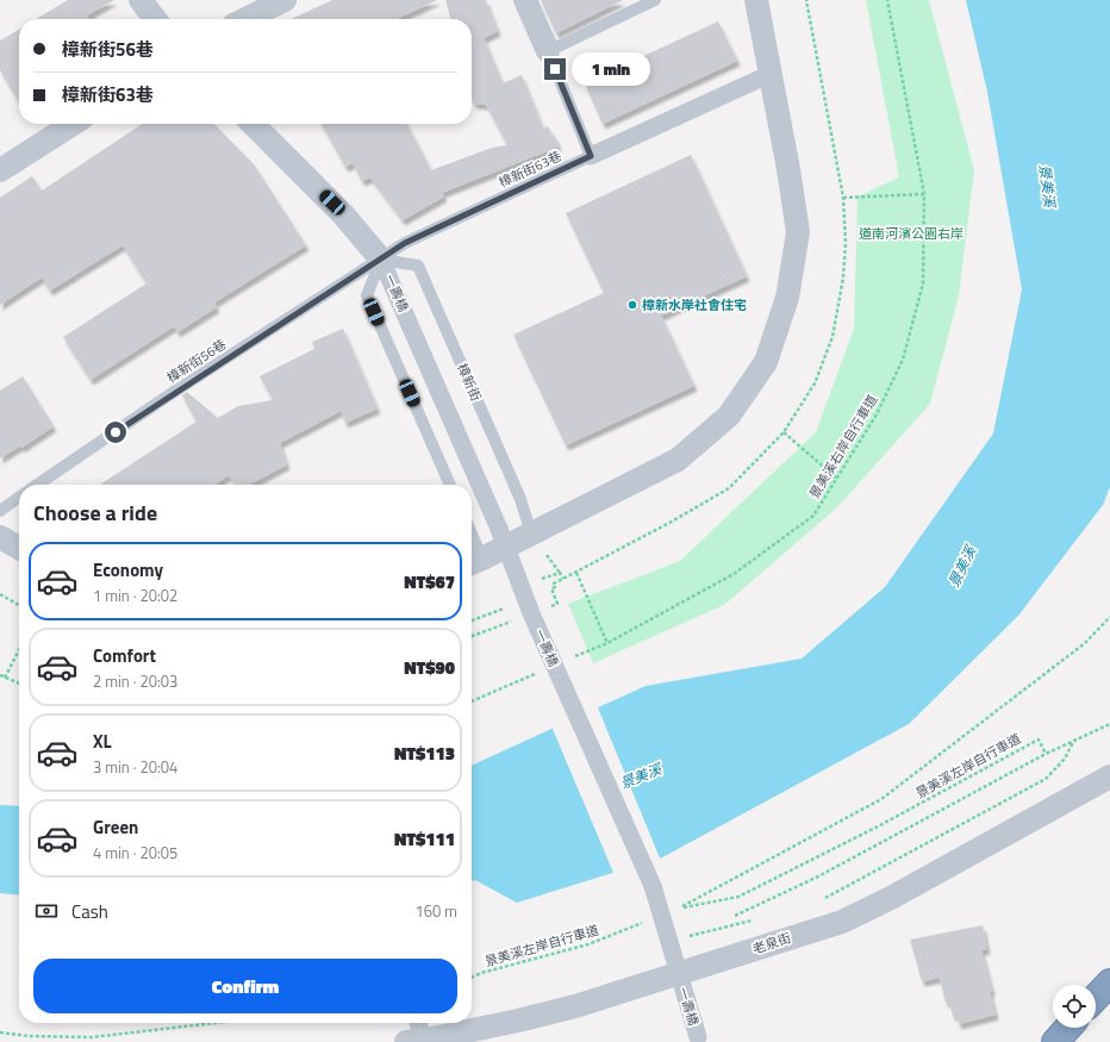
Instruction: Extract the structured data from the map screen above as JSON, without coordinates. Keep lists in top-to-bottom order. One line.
{"streets":{"street":["一壽橋","老泉街"],"lane":["樟新街63巷","樟新街56巷","樟新街"],"path":["景美溪右岸自行車道","景美溪左岸自行車道"]},"crossings":[["樟新街63巷","一壽橋"],["樟新街63巷","樟新街56巷"],["樟新街63巷","樟新街"],["一壽橋","樟新街56巷"],["一壽橋","樟新街"],["樟新街56巷","樟新街"]],"water":["景美溪"],"parks":["道南河濱公園右岸"],"places":["樟新水岸社會住宅"],"page":{"banner":["樟新街56巷","樟新街63巷"],"bubble":"1 min","heading":"Choose a ride","list":[{"name":"Economy","note":"1 min · 20:02","value":"NT$67"},{"name":"Comfort","note":"2 min · 20:03","value":"NT$90"},{"name":"XL","note":"3 min · 20:04","value":"NT$113"},{"name":"Green","note":"4 min · 20:05","value":"NT$111"}],"pay":["Cash","160 m"],"buttons":"Confirm"}}
